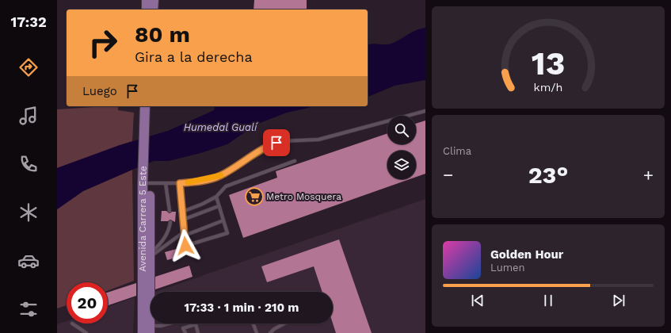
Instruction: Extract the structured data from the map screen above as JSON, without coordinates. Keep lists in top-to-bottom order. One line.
{"streets":{"main road":["Avenida Carrera 5 Este"]},"water":["Humedal Gualí"],"places":{"supermarket":["Metro Mosquera"]},"page":{"tabs":"17:32","turn":["80 m","Gira a la derecha"],"then":"Luego","tile":"Clima","heat":["−","23°","+"],"song":["Golden Hour","Lumen"],"limit":"20","trip":"17:33 · 1 min · 210 m","gauge":["13","km/h"]}}
